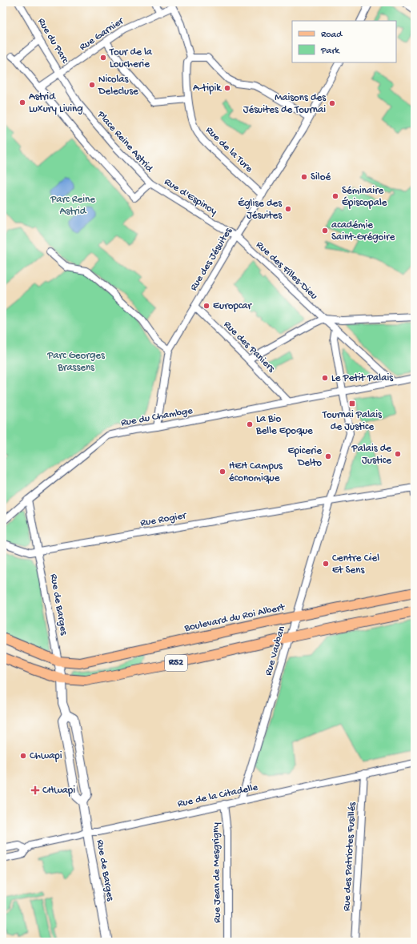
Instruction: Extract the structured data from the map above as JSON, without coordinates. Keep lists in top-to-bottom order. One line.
{"streets":{"main road":["Boulevard du Roi Albert","R52"],"street":["Rue Garnier","Rue du Parc","Place Reine Astrid","Rue de la Ture","Rue d'Espinoy","Rue des Jésuites","Rue des Filles-Dieu","Rue des Paniers","Rue du Chambge","Rue Rogier","Rue de Barges","Rue Vauban","Rue de la Citadelle","Rue des Patriotes Fusillés","Rue Jean de Mesgrigny"]},"crossings":[["Rue Garnier","Rue du Parc"],["Rue Garnier","Place Reine Astrid"],["Rue du Parc","Place Reine Astrid"],["Place Reine Astrid","Rue d'Espinoy"],["Rue de la Ture","Rue des Jésuites"],["Rue d'Espinoy","Rue des Jésuites"],["Rue d'Espinoy","Rue des Filles-Dieu"],["Rue des Jésuites","Rue des Filles-Dieu"],["Rue des Jésuites","Rue des Paniers"],["Rue des Jésuites","Rue du Chambge"],["Rue des Filles-Dieu","Rue du Chambge"],["Rue des Paniers","Rue du Chambge"],["Rue du Chambge","Rue de Barges"],["Rue du Chambge","Rue Vauban"],["Rue Rogier","Rue de Barges"],["Rue Rogier","Rue Vauban"],["Rue de Barges","Boulevard du Roi Albert"],["Rue de Barges","R52"],["Rue de Barges","Rue de la Citadelle"],["Boulevard du Roi Albert","Rue Vauban"],["Boulevard du Roi Albert","R52"],["Rue Vauban","R52"],["Rue Vauban","Rue de la Citadelle"],["Rue de la Citadelle","Rue des Patriotes Fusillés"],["Rue de la Citadelle","Rue Jean de Mesgrigny"]],"parks":["Parc Reine Astrid","Parc Georges Brassens"],"places":{"other":["Tour de la Loucherie","Nicolas Delecluse","A-tipik","Astrid Luxury Living","Maisons des Jésuites de Tournai","Siloé","Séminaire Épiscopale","Église des Jésuites","académie Saint-Grégoire","Europcar","Le Petit Palais","La Bio Belle Epoque","Palais de Justice","Epicerie Delto","HEH Campus économique","Centre Ciel Et Sens","Chwapi"],"transit":["Tournai Palais de Justice"],"health":["CHwapi"]},"legend":["Road","Park"]}
